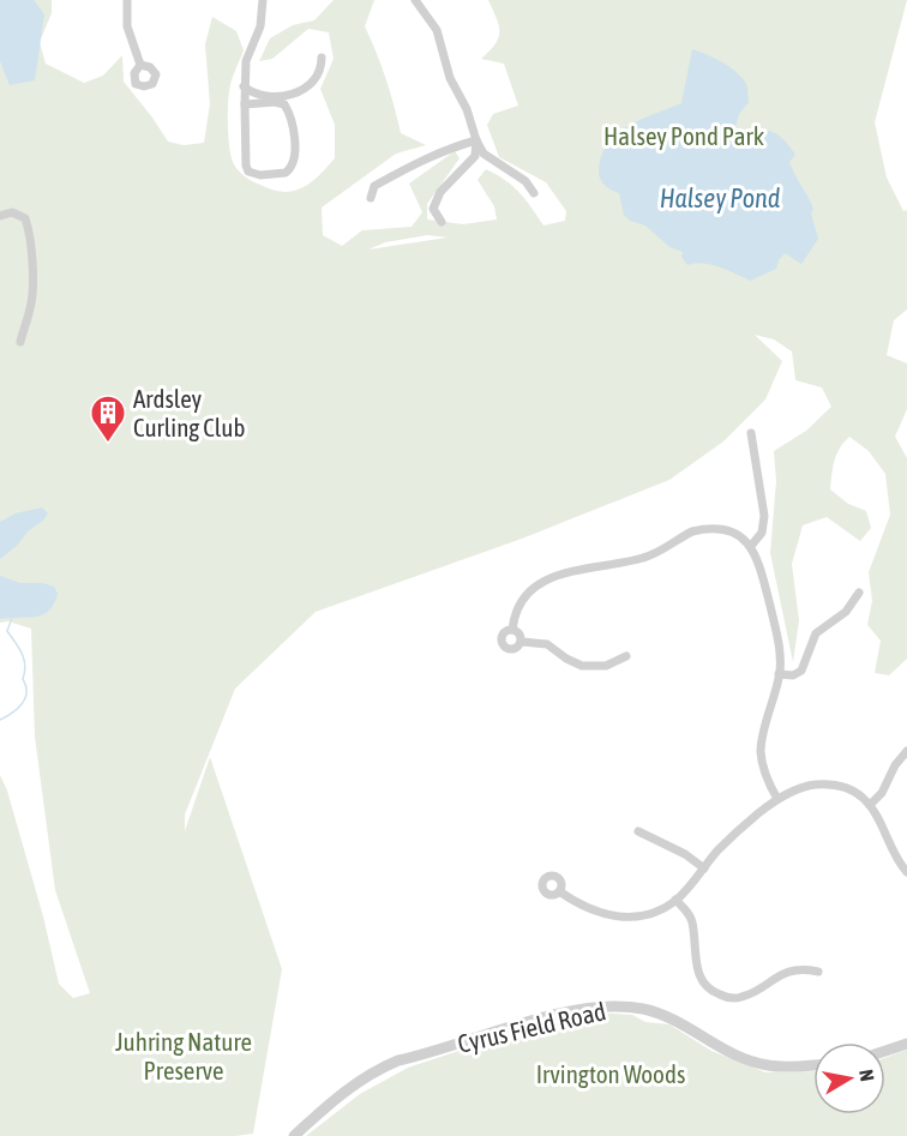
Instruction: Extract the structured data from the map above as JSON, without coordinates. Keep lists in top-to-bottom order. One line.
{"streets":{"street":["Cyrus Field Road"]},"water":["Halsey Pond"],"parks":["Halsey Pond Park","Juhring Nature Preserve","Irvington Woods"],"places":{"building":["Ardsley Curling Club"]},"north":"right"}
